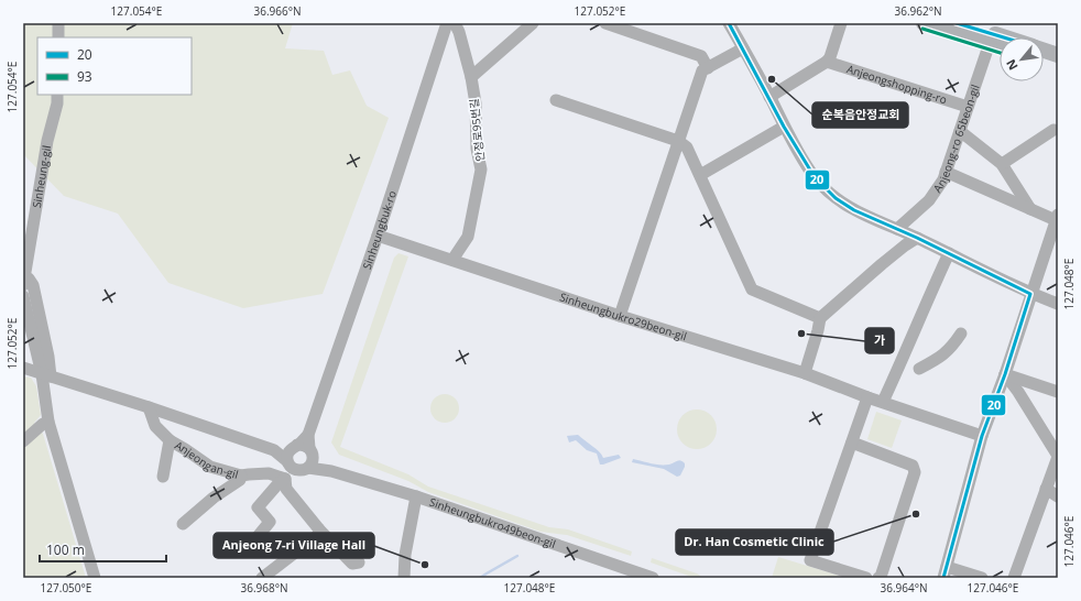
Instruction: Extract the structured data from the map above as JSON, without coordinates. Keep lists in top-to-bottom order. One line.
{"streets":{"street":["Anjeongshopping-ro","안정로95번길","Anjeong-ro 65beon-gil","Sinheung-gil","Sinheungbuk-ro","Sinheungbukro29beon-gil","Anjeongan-gil","Sinheungbukro49beon-gil"]},"crossings":[["Anjeongshopping-ro","Anjeong-ro 65beon-gil"],["안정로95번길","Sinheungbukro29beon-gil"],["Sinheungbuk-ro","Sinheungbukro29beon-gil"],["Sinheungbuk-ro","Sinheungbukro49beon-gil"]],"places":["순복음안정교회","가","Dr. Han Cosmetic Clinic","Anjeong 7-ri Village Hall"],"lines":["transit line 20","transit line 93"],"legend":["20","93"],"scale_bar":"100 m","north":"bottom left","coordinates":["127.054°E","36.966°N","127.052°E","36.962°N","127.048°E","127.046°E","127.050°E","36.968°N","36.964°N"]}
